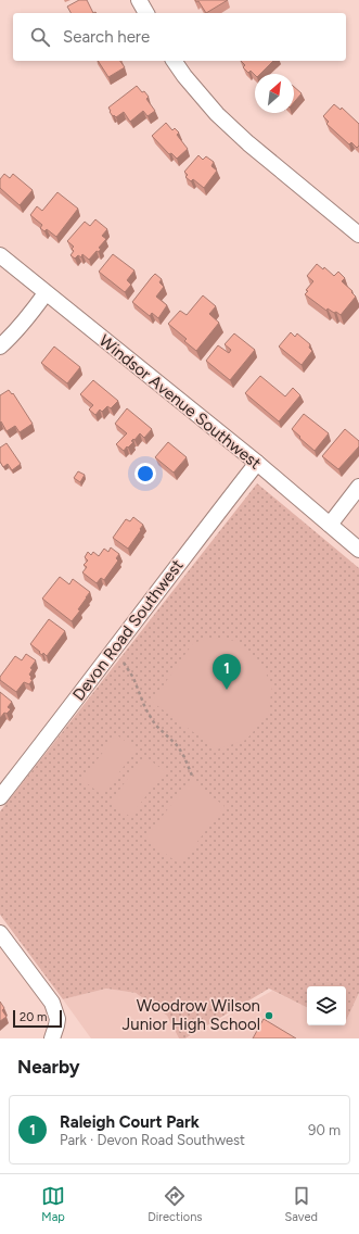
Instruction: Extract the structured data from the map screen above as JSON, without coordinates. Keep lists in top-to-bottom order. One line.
{"streets":{"street":["Windsor Avenue Southwest","Devon Road Southwest"]},"crossings":[["Windsor Avenue Southwest","Devon Road Southwest"]],"places":["Woodrow Wilson Junior High School"],"scale_bar":"20 m","north":"top right","page":{"search":"Search here","pins":"1","scale":"20 m","heading":"Nearby","list":[{"mark":"1","name":"Raleigh Court Park","note":"Park · Devon Road Southwest","value":"90 m"}],"nav":["Map","Directions","Saved"]}}
